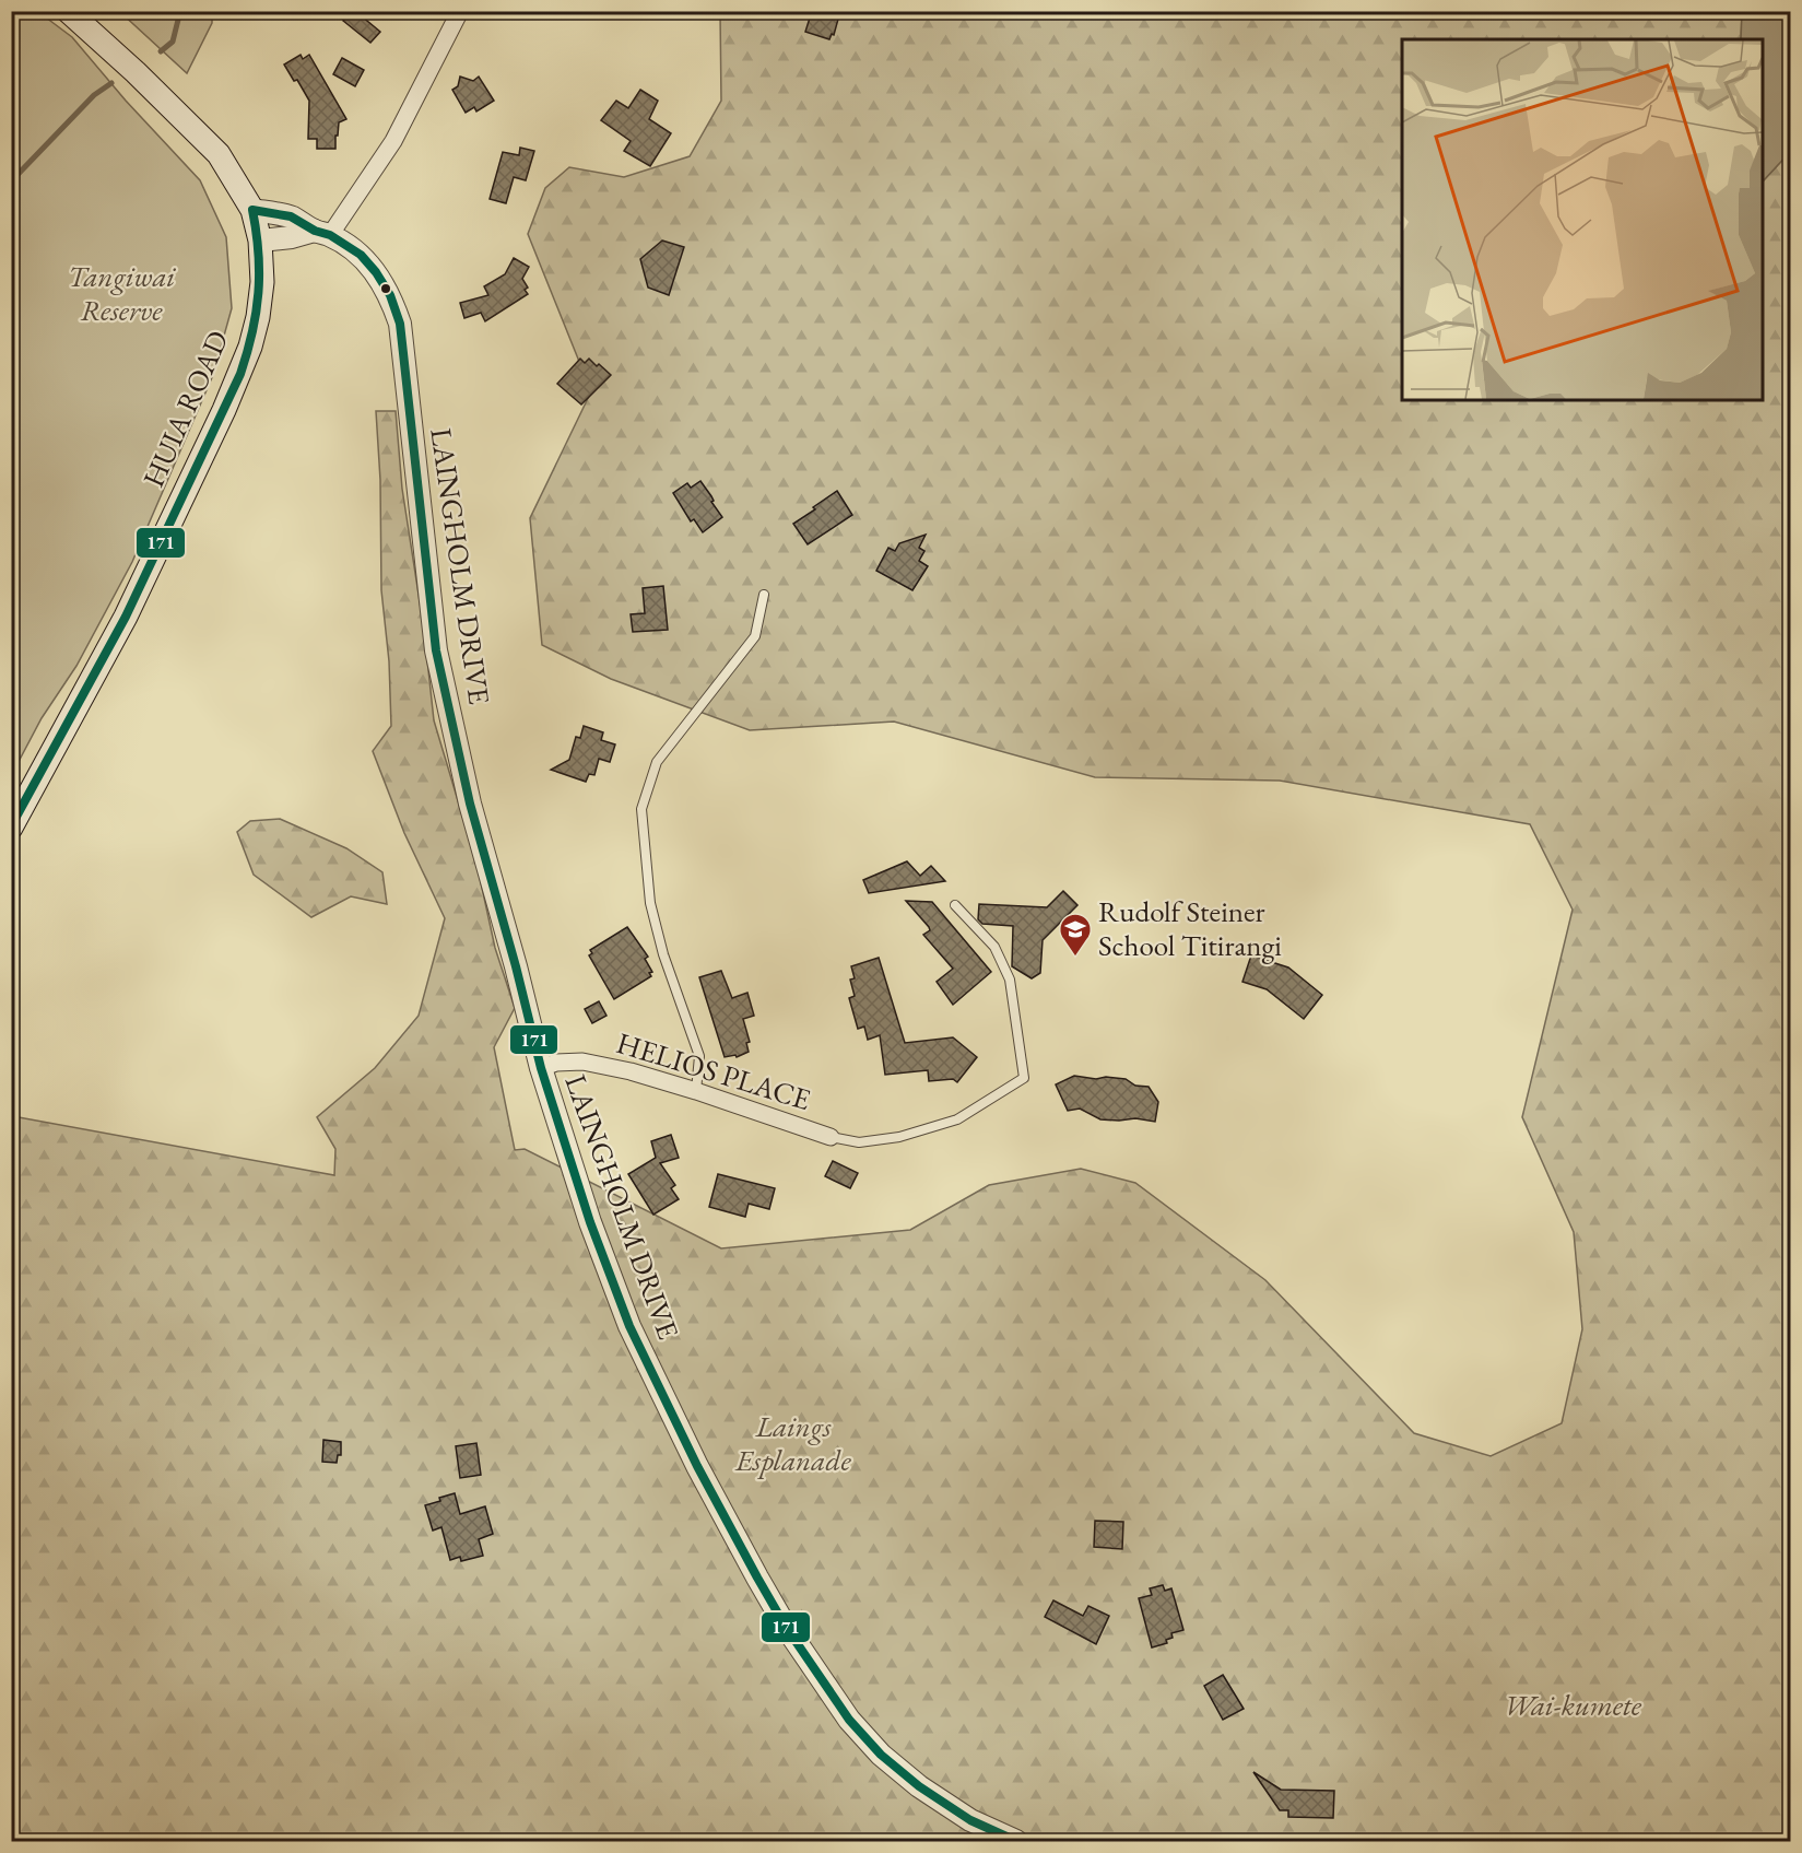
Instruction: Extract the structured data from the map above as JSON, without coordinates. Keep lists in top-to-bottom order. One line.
{"streets":{"main road":["HUIA ROAD"],"street":["LAINGHOLM DRIVE","HELIOS PLACE"]},"crossings":[["HUIA ROAD","LAINGHOLM DRIVE"],["LAINGHOLM DRIVE","HELIOS PLACE"]],"parks":["Tangiwai Reserve","Laings Esplanade","Wai-kumete"],"places":{"school or university":["Rudolf Steiner School Titirangi"]},"lines":["transit line 171"]}
